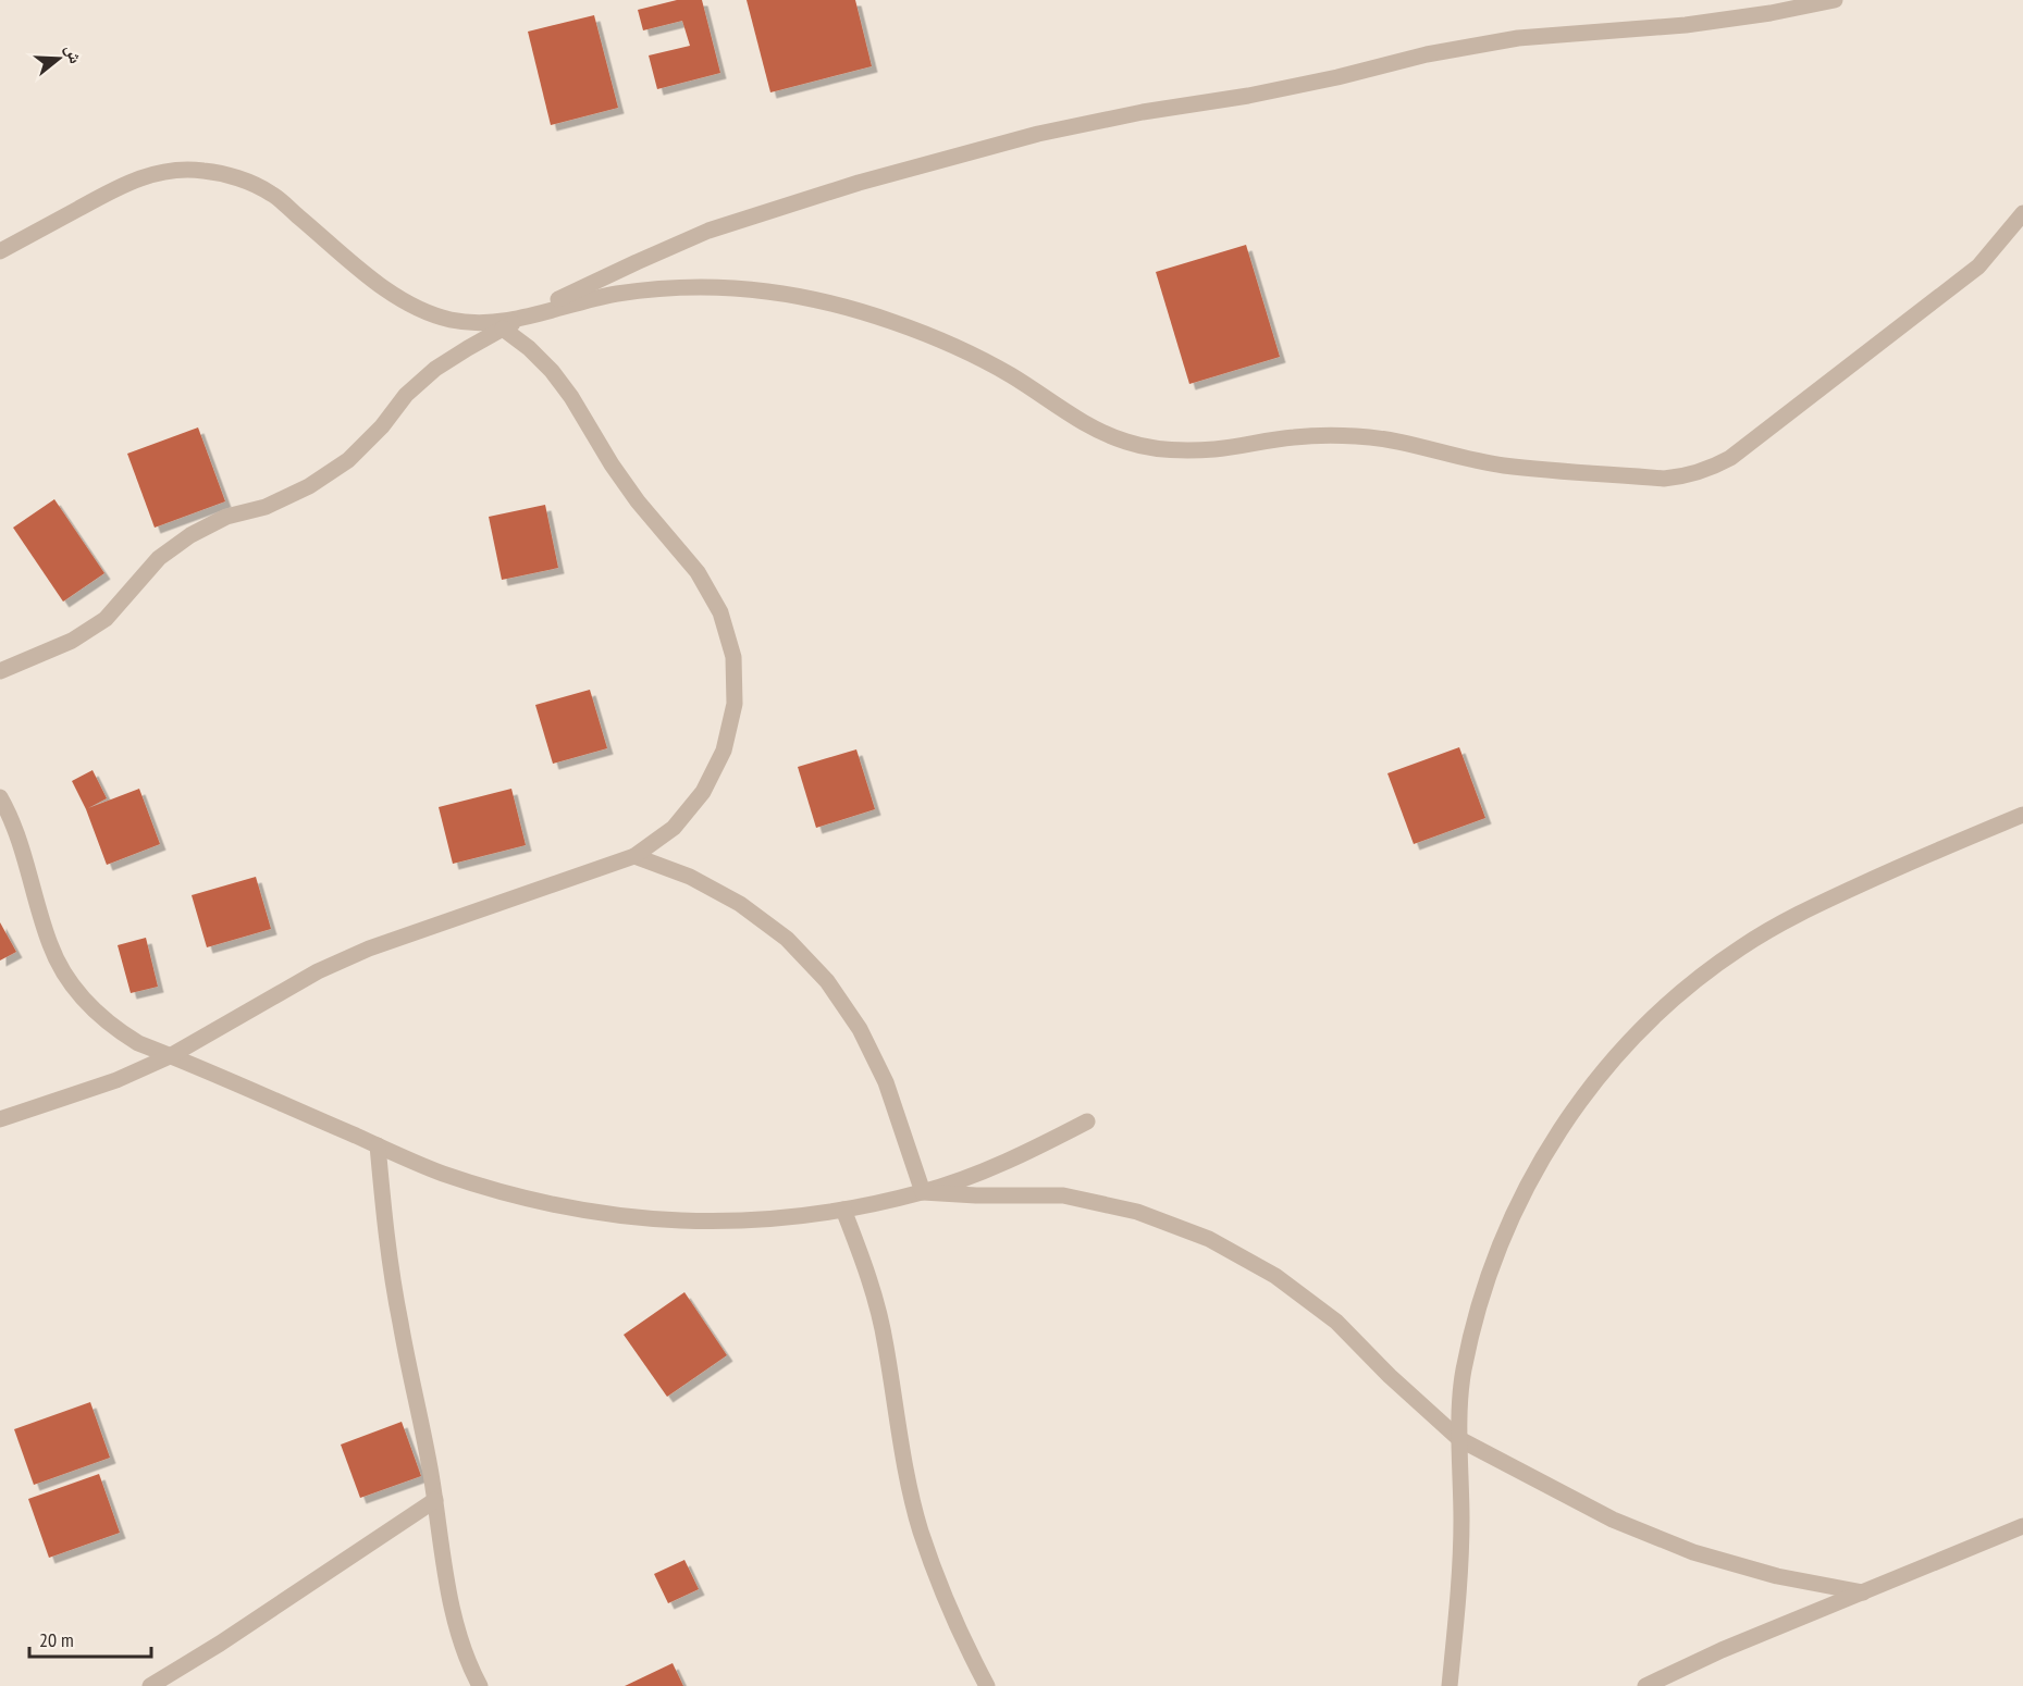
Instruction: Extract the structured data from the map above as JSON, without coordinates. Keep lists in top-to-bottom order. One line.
{"scale_bar":"20 m","north":"right"}
